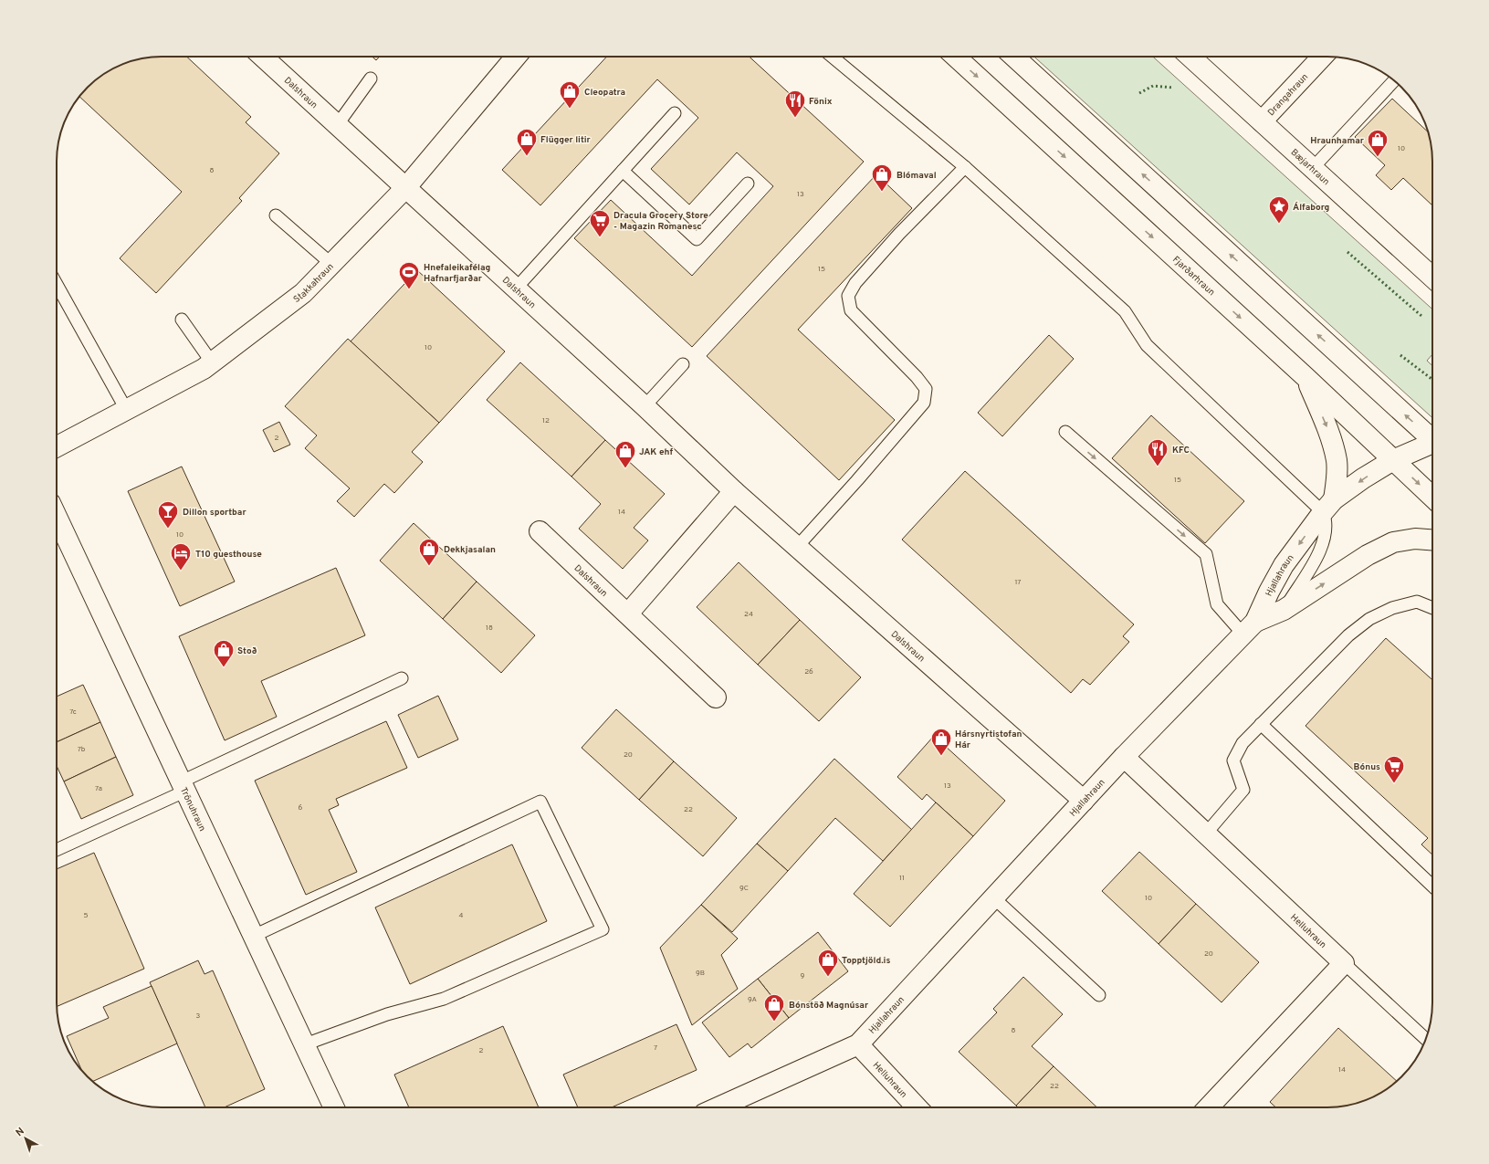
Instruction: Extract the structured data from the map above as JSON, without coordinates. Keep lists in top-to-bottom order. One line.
{"streets":{"street":["Dalshraun","Drangahraun","Bæjarhraun","Fjarðarhraun","Stakkahraun","Hjallahraun","Trönuhraun","Helluhraun"]},"crossings":[["Dalshraun","Stakkahraun"],["Dalshraun","Hjallahraun"],["Drangahraun","Bæjarhraun"],["Fjarðarhraun","Hjallahraun"],["Hjallahraun","Helluhraun"]],"places":{"shop":["Cleopatra","Flügger litir","Hraunhamar","Blómaval","JAK ehf","Dekkjasalan","Stoð","Hársnyrtistofan Hár","Topptjöld.is","Bónstöð Magnúsar"],"restaurant":["Fönix","KFC"],"place":["Álfaborg"],"supermarket":["Dracula Grocery Store - Magazin Romanesc","Bónus"],"sports":["Hnefaleikafélag Hafnarfjarðar"],"bar":["Dillon sportbar"],"hotel":["T10 guesthouse"]},"house_numbers":["10","8","13","15","10","12","2","15","14","10","17","24","18","26","7c","7b","20","13","7a","6","22","11","9C","10","5","4","20","9B","9","9A","3","8","7","2","14","22"],"north":"top left"}
